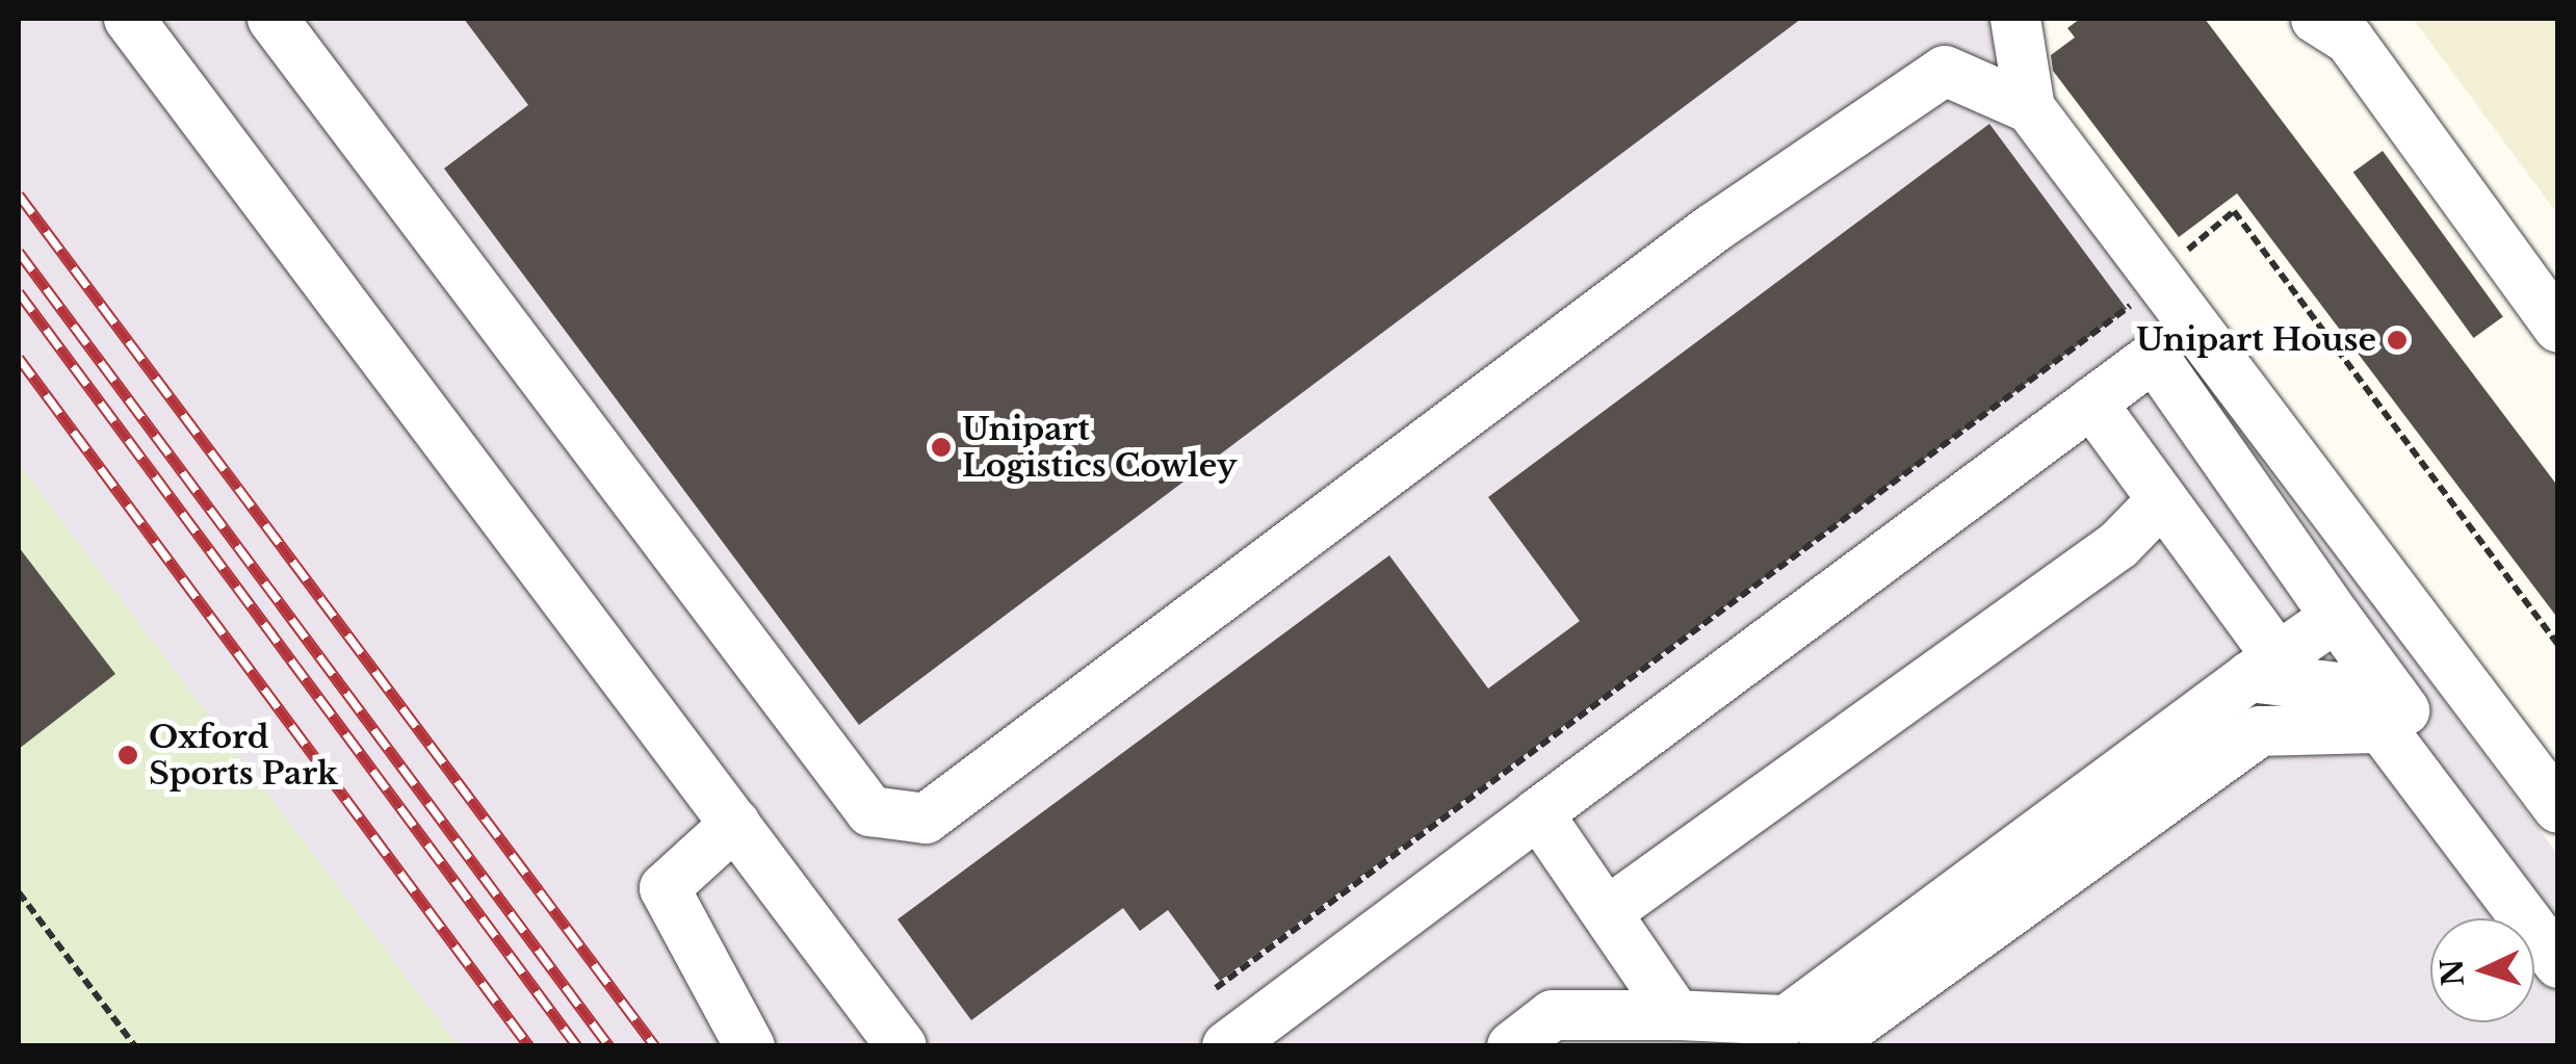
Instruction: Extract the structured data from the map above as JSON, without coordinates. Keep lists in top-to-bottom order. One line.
{"places":["Unipart House","Unipart Logistics Cowley","Oxford Sports Park"],"north":"left"}
